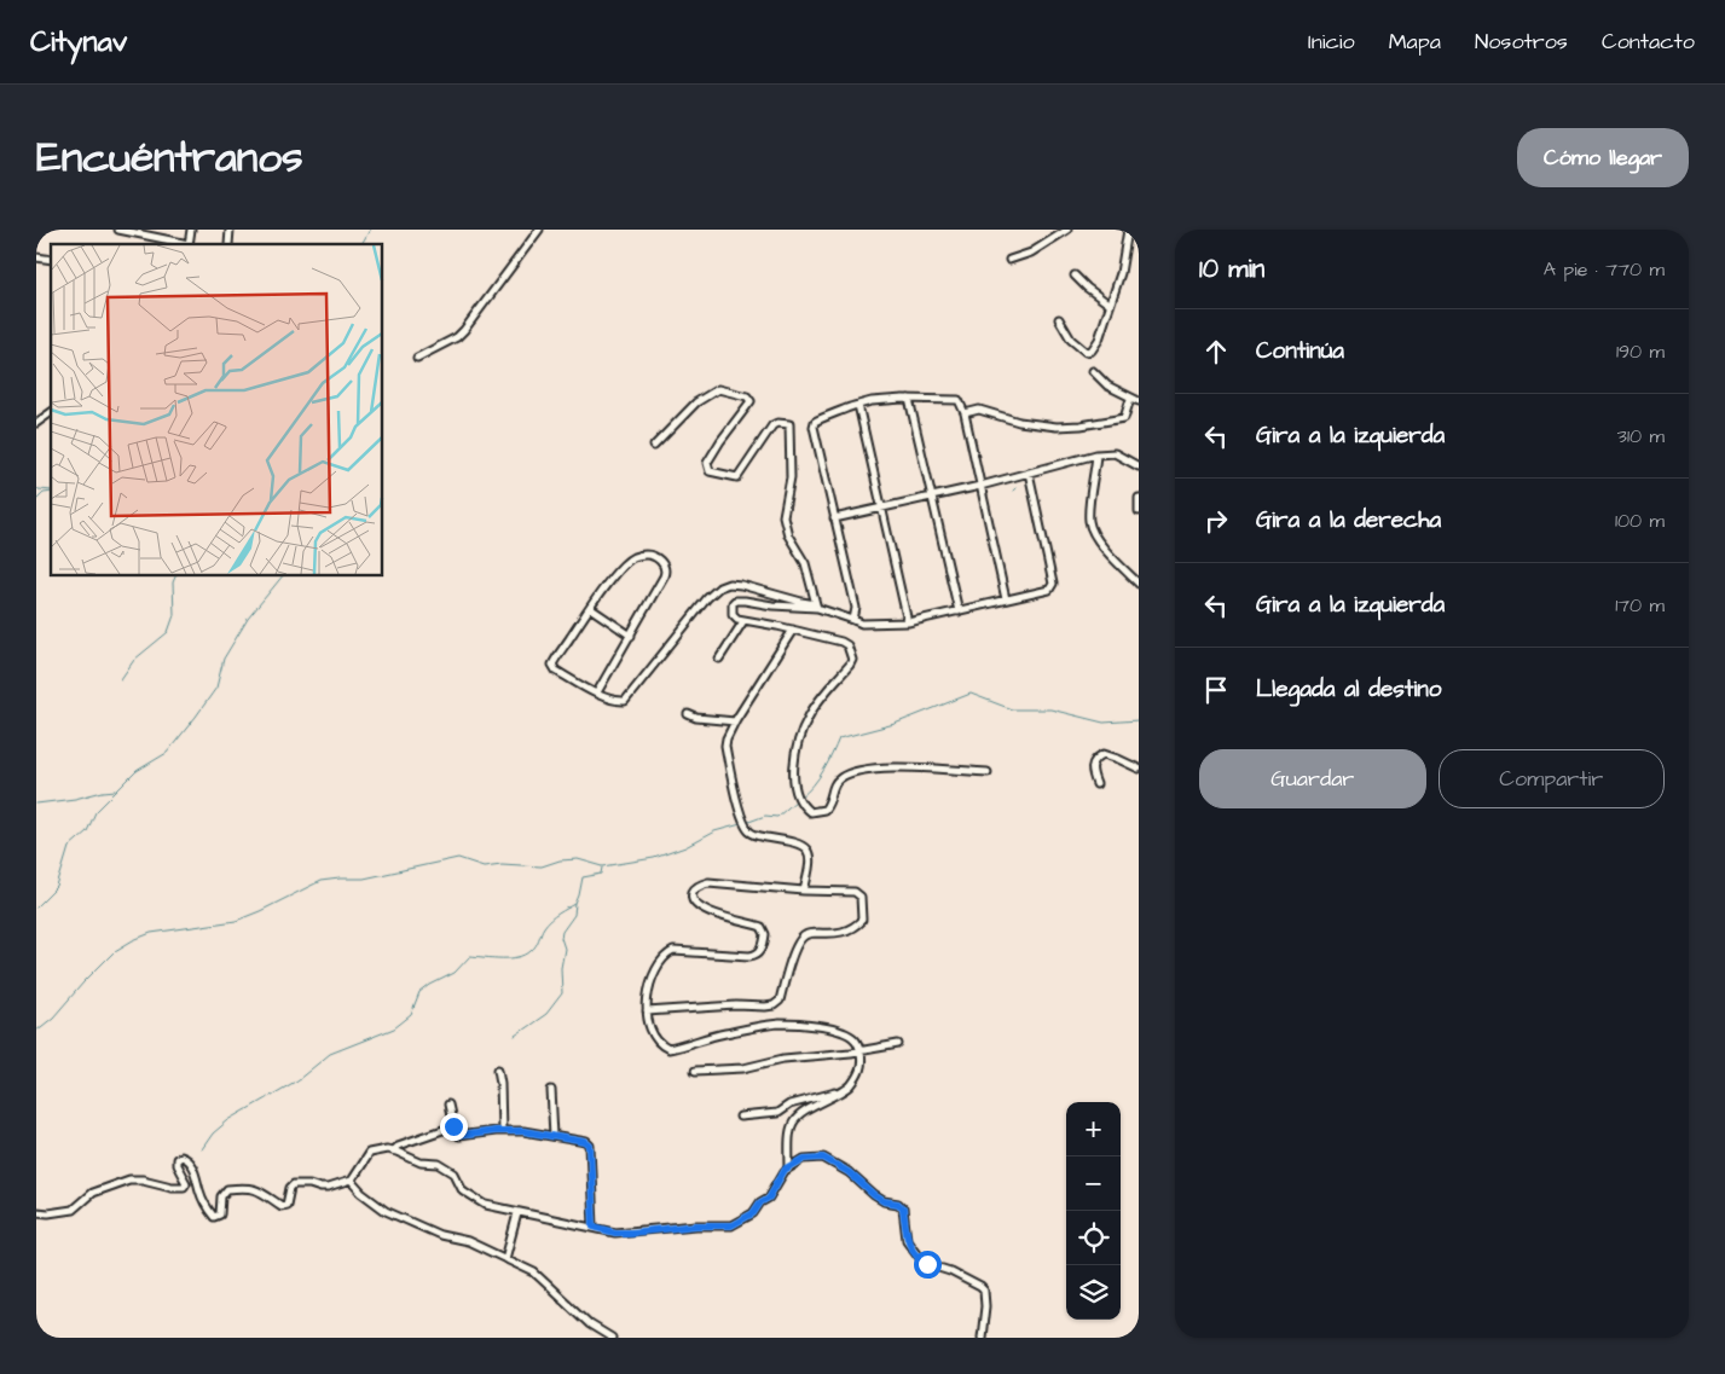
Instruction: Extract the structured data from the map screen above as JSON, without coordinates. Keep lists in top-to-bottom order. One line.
{"page":{"header":"Citynav","nav":["Inicio","Mapa","Nosotros","Contacto"],"title":"Encuéntranos","buttons":["Cómo llegar",["Guardar","Compartir"]],"heading":["10 min","A pie · 770 m"],"list":[["Continúa","190 m"],["Gira a la izquierda","310 m"],["Gira a la derecha","100 m"],["Gira a la izquierda","170 m"],"Llegada al destino"],"map_buttons":["+","−"]}}
